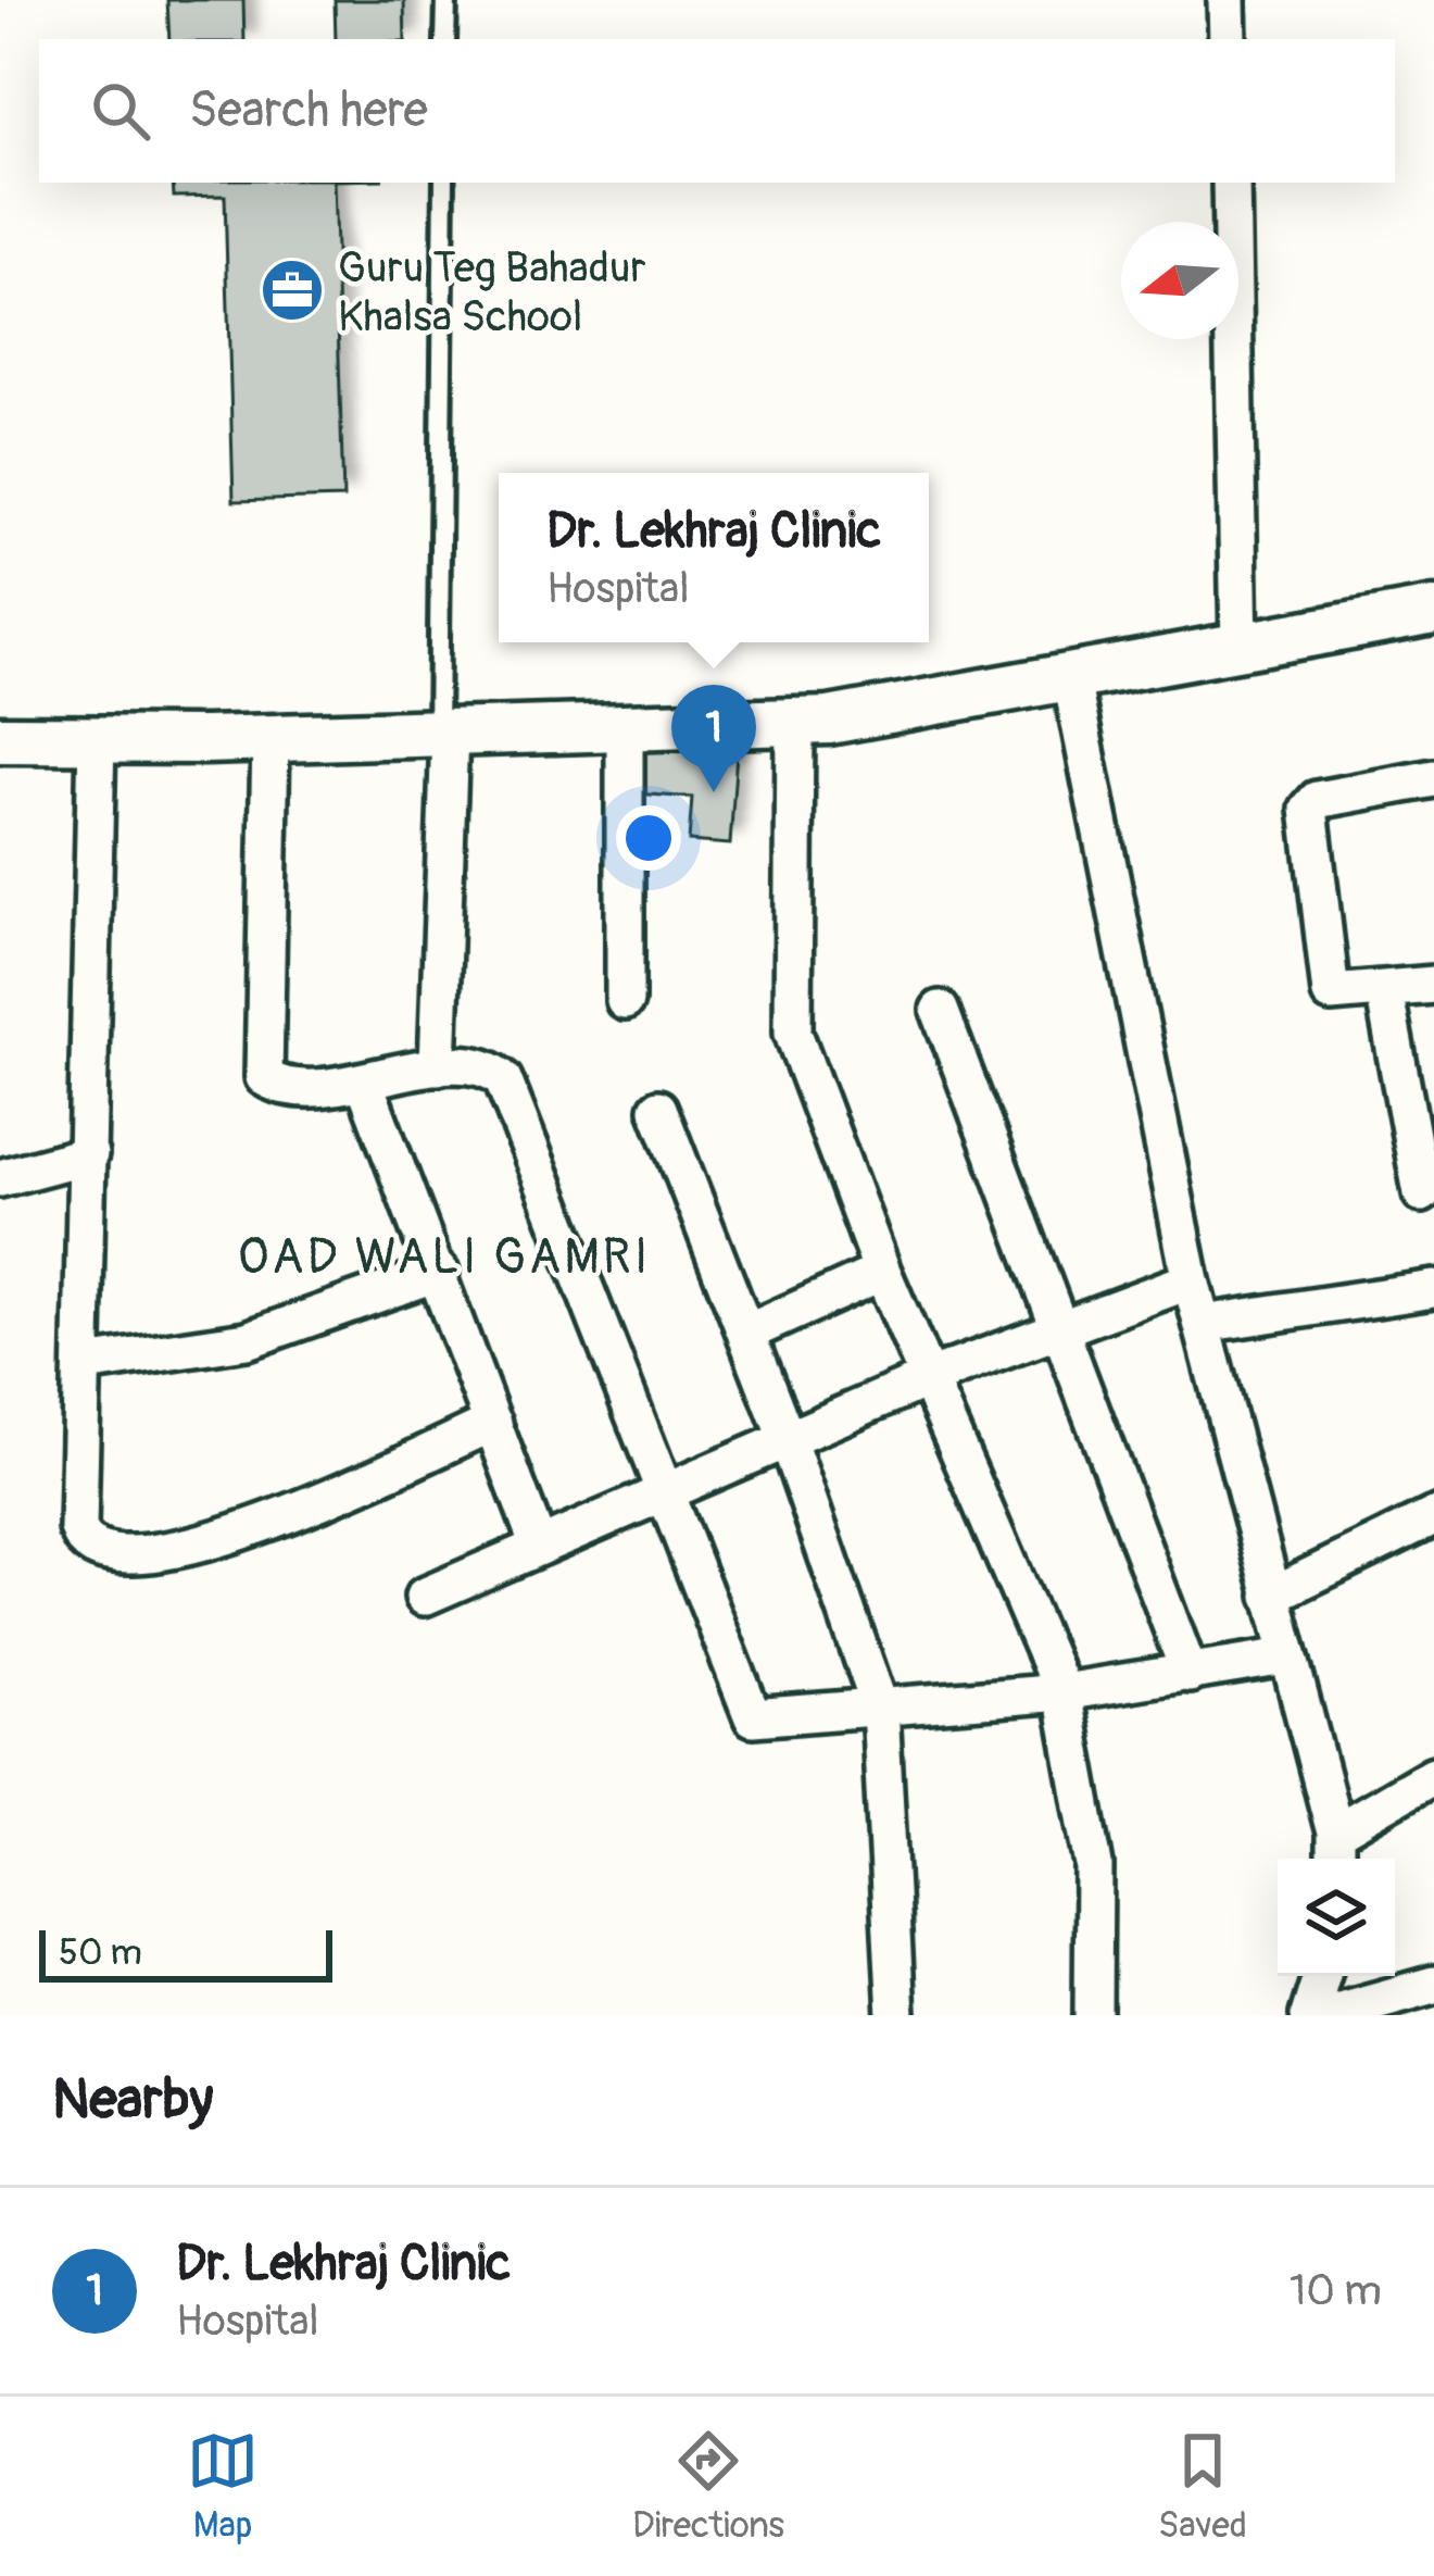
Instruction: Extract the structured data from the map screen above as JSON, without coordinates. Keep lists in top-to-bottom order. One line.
{"districts":["OAD WALI GAMRI"],"places":{"office":["Guru Teg Bahadur Khalsa School"]},"scale_bar":"50 m","north":"left","page":{"search":"Search here","popup":["Dr. Lekhraj Clinic","Hospital"],"pins":"1","scale":"50 m","heading":"Nearby","list":[{"mark":"1","name":"Dr. Lekhraj Clinic","note":"Hospital","value":"10 m"}],"nav":["Map","Directions","Saved"]}}
